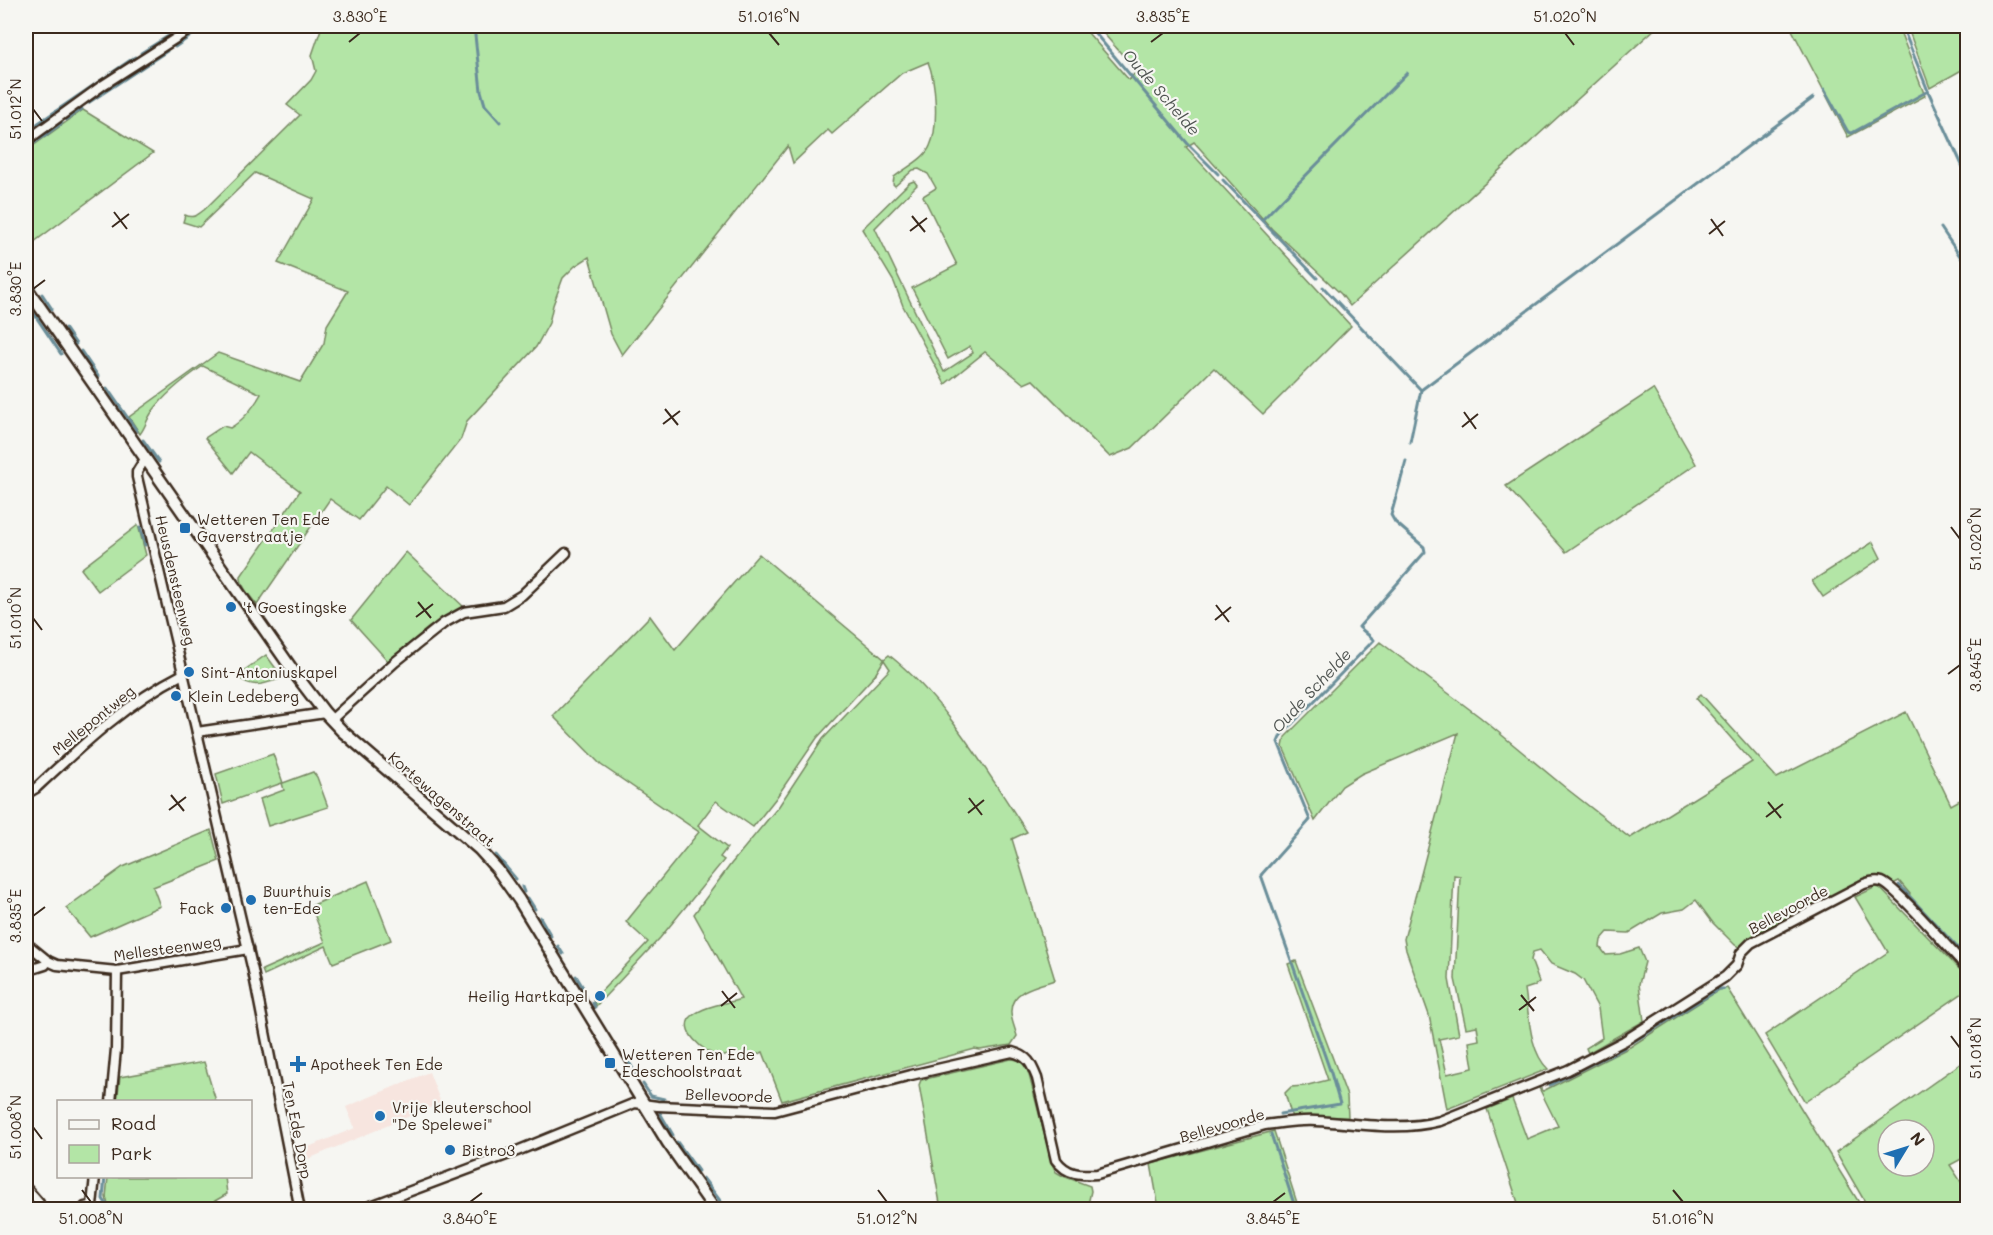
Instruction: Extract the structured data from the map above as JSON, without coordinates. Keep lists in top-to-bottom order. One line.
{"streets":{"street":["Heusdensteenweg","Mellepontweg","Kortewagenstraat","Bellevoorde","Mellesteenweg","Ten Ede Dorp"]},"crossings":[["Heusdensteenweg","Mellepontweg"],["Heusdensteenweg","Kortewagenstraat"],["Heusdensteenweg","Mellesteenweg"],["Heusdensteenweg","Ten Ede Dorp"],["Kortewagenstraat","Bellevoorde"],["Mellesteenweg","Ten Ede Dorp"]],"water":["Oude Schelde"],"places":{"transit":["Wetteren Ten Ede Gaverstraatje","Wetteren Ten Ede Edeschoolstraat"],"other":["'t Goestingske","Sint-Antoniuskapel","Klein Ledeberg","Buurthuis ten-Ede","Fack","Heilig Hartkapel","Vrije kleuterschool \"De Spelewei\"","Bistro3"],"health":["Apotheek Ten Ede"]},"legend":["Road","Park"],"north":"top right","coordinates":["3.830°E","51.016°N","3.835°E","51.020°N","51.012°N","51.010°N","3.845°E","51.018°N","51.008°N","3.840°E"]}
